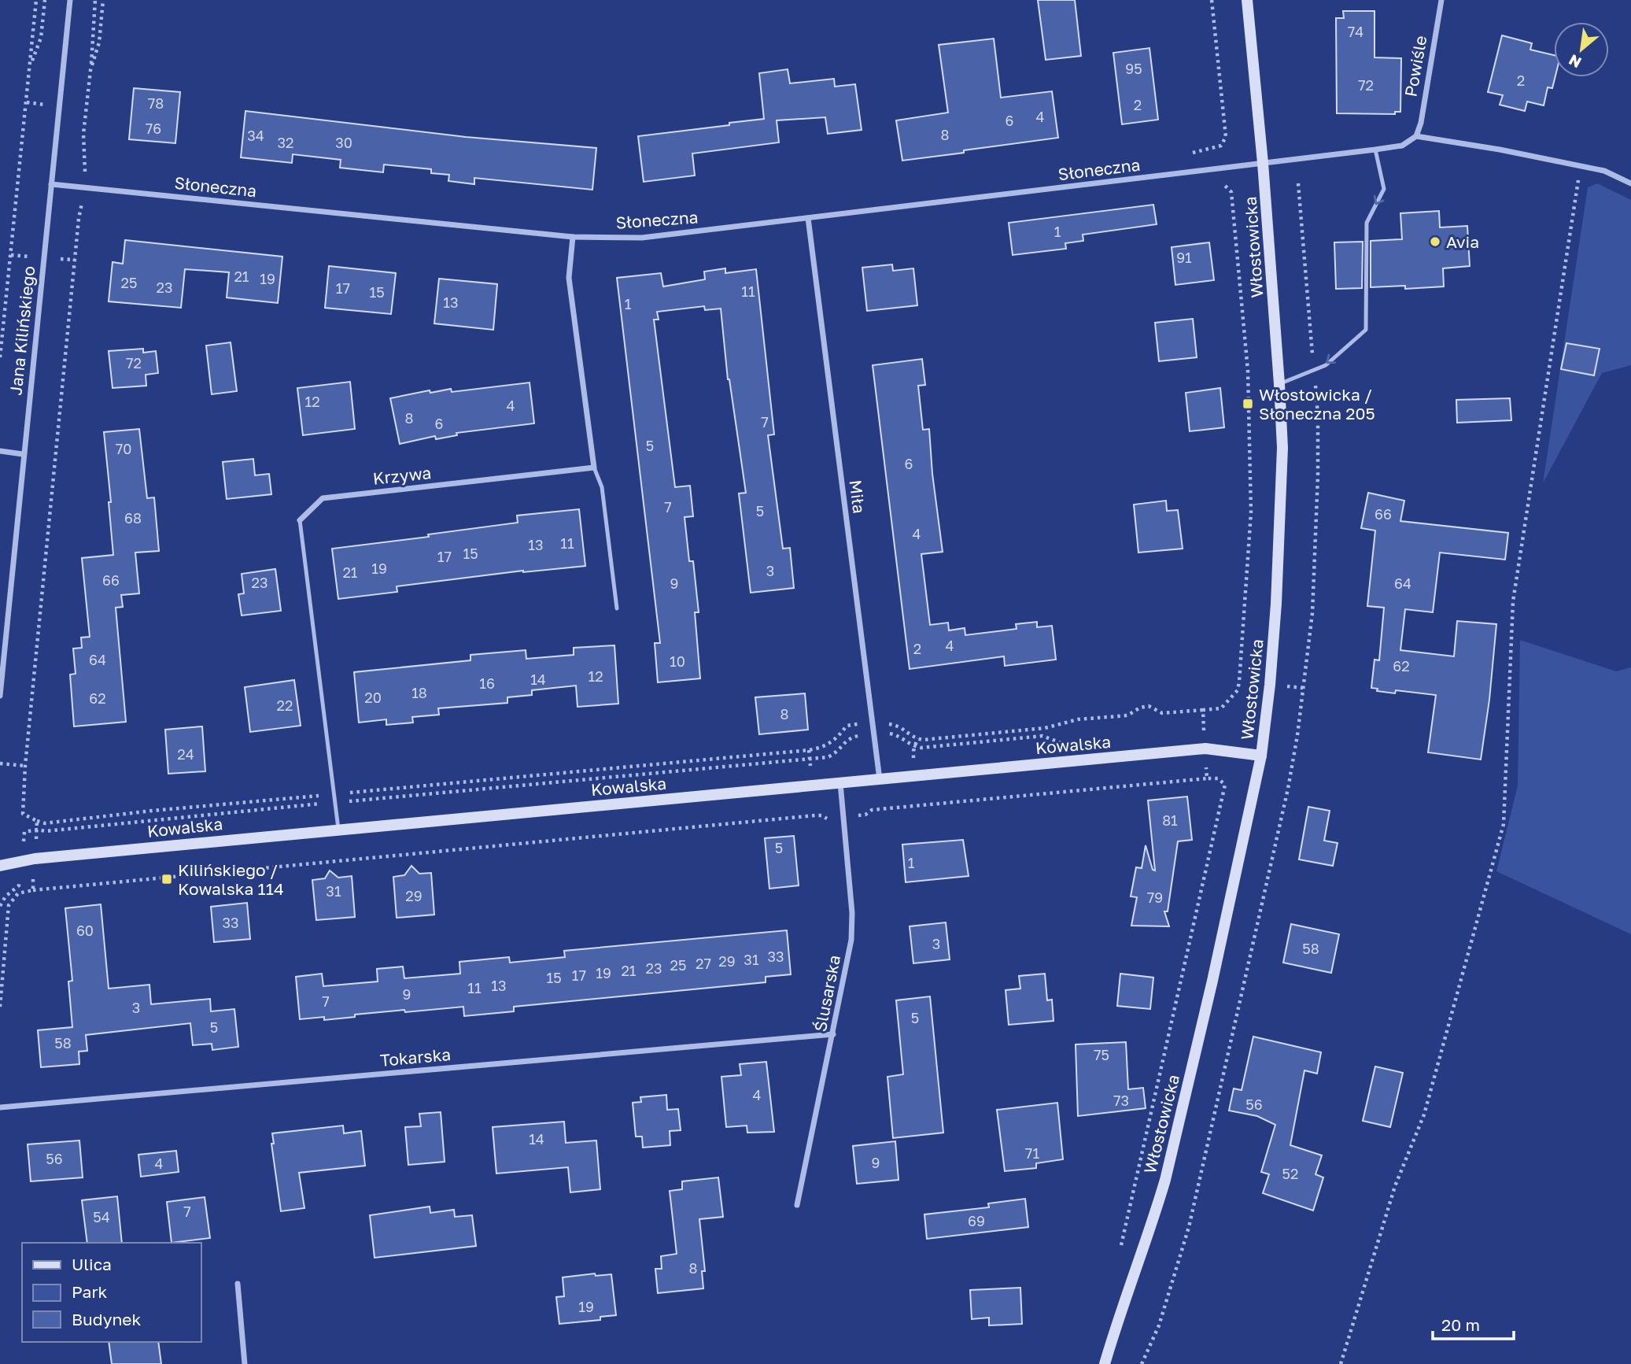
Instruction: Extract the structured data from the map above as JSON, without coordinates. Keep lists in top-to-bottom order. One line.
{"streets":{"main road":["Włostowicka","Kowalska"],"street":["Powiśle","Słoneczna","Jana Kilińskiego","Krzywa","Miła","Ślusarska","Tokarska"]},"crossings":[["Powiśle","Słoneczna"],["Słoneczna","Włostowicka"],["Słoneczna","Jana Kilińskiego"],["Słoneczna","Miła"],["Włostowicka","Kowalska"],["Krzywa","Kowalska"],["Miła","Kowalska"],["Kowalska","Ślusarska"],["Ślusarska","Tokarska"]],"places":{"other":["Avia"],"transit":["Włostowicka / Słoneczna 205","Kilińskiego / Kowalska 114"]},"house_numbers":["74","95","2","72","78","2","4","6","76","8","34","32","30","1","91","21","19","25","23","17","11","15","13","1","72","12","4","8","7","6","5","70","6","7","5","66","68","4","11","13","15","17","19","3","21","66","23","9","64","4","2","64","10","62","12","14","16","18","20","62","22","8","24","81","5","1","31","29","79","33","60","3","58","33","31","29","27","25","23","21","19","17","15","13","11","9","7","3","5","5","58","75","4","73","56","14","71","56","9","4","52","7","54","69","8","19"],"legend":["Ulica","Park","Budynek"],"scale_bar":"20 m","north":"bottom left"}
